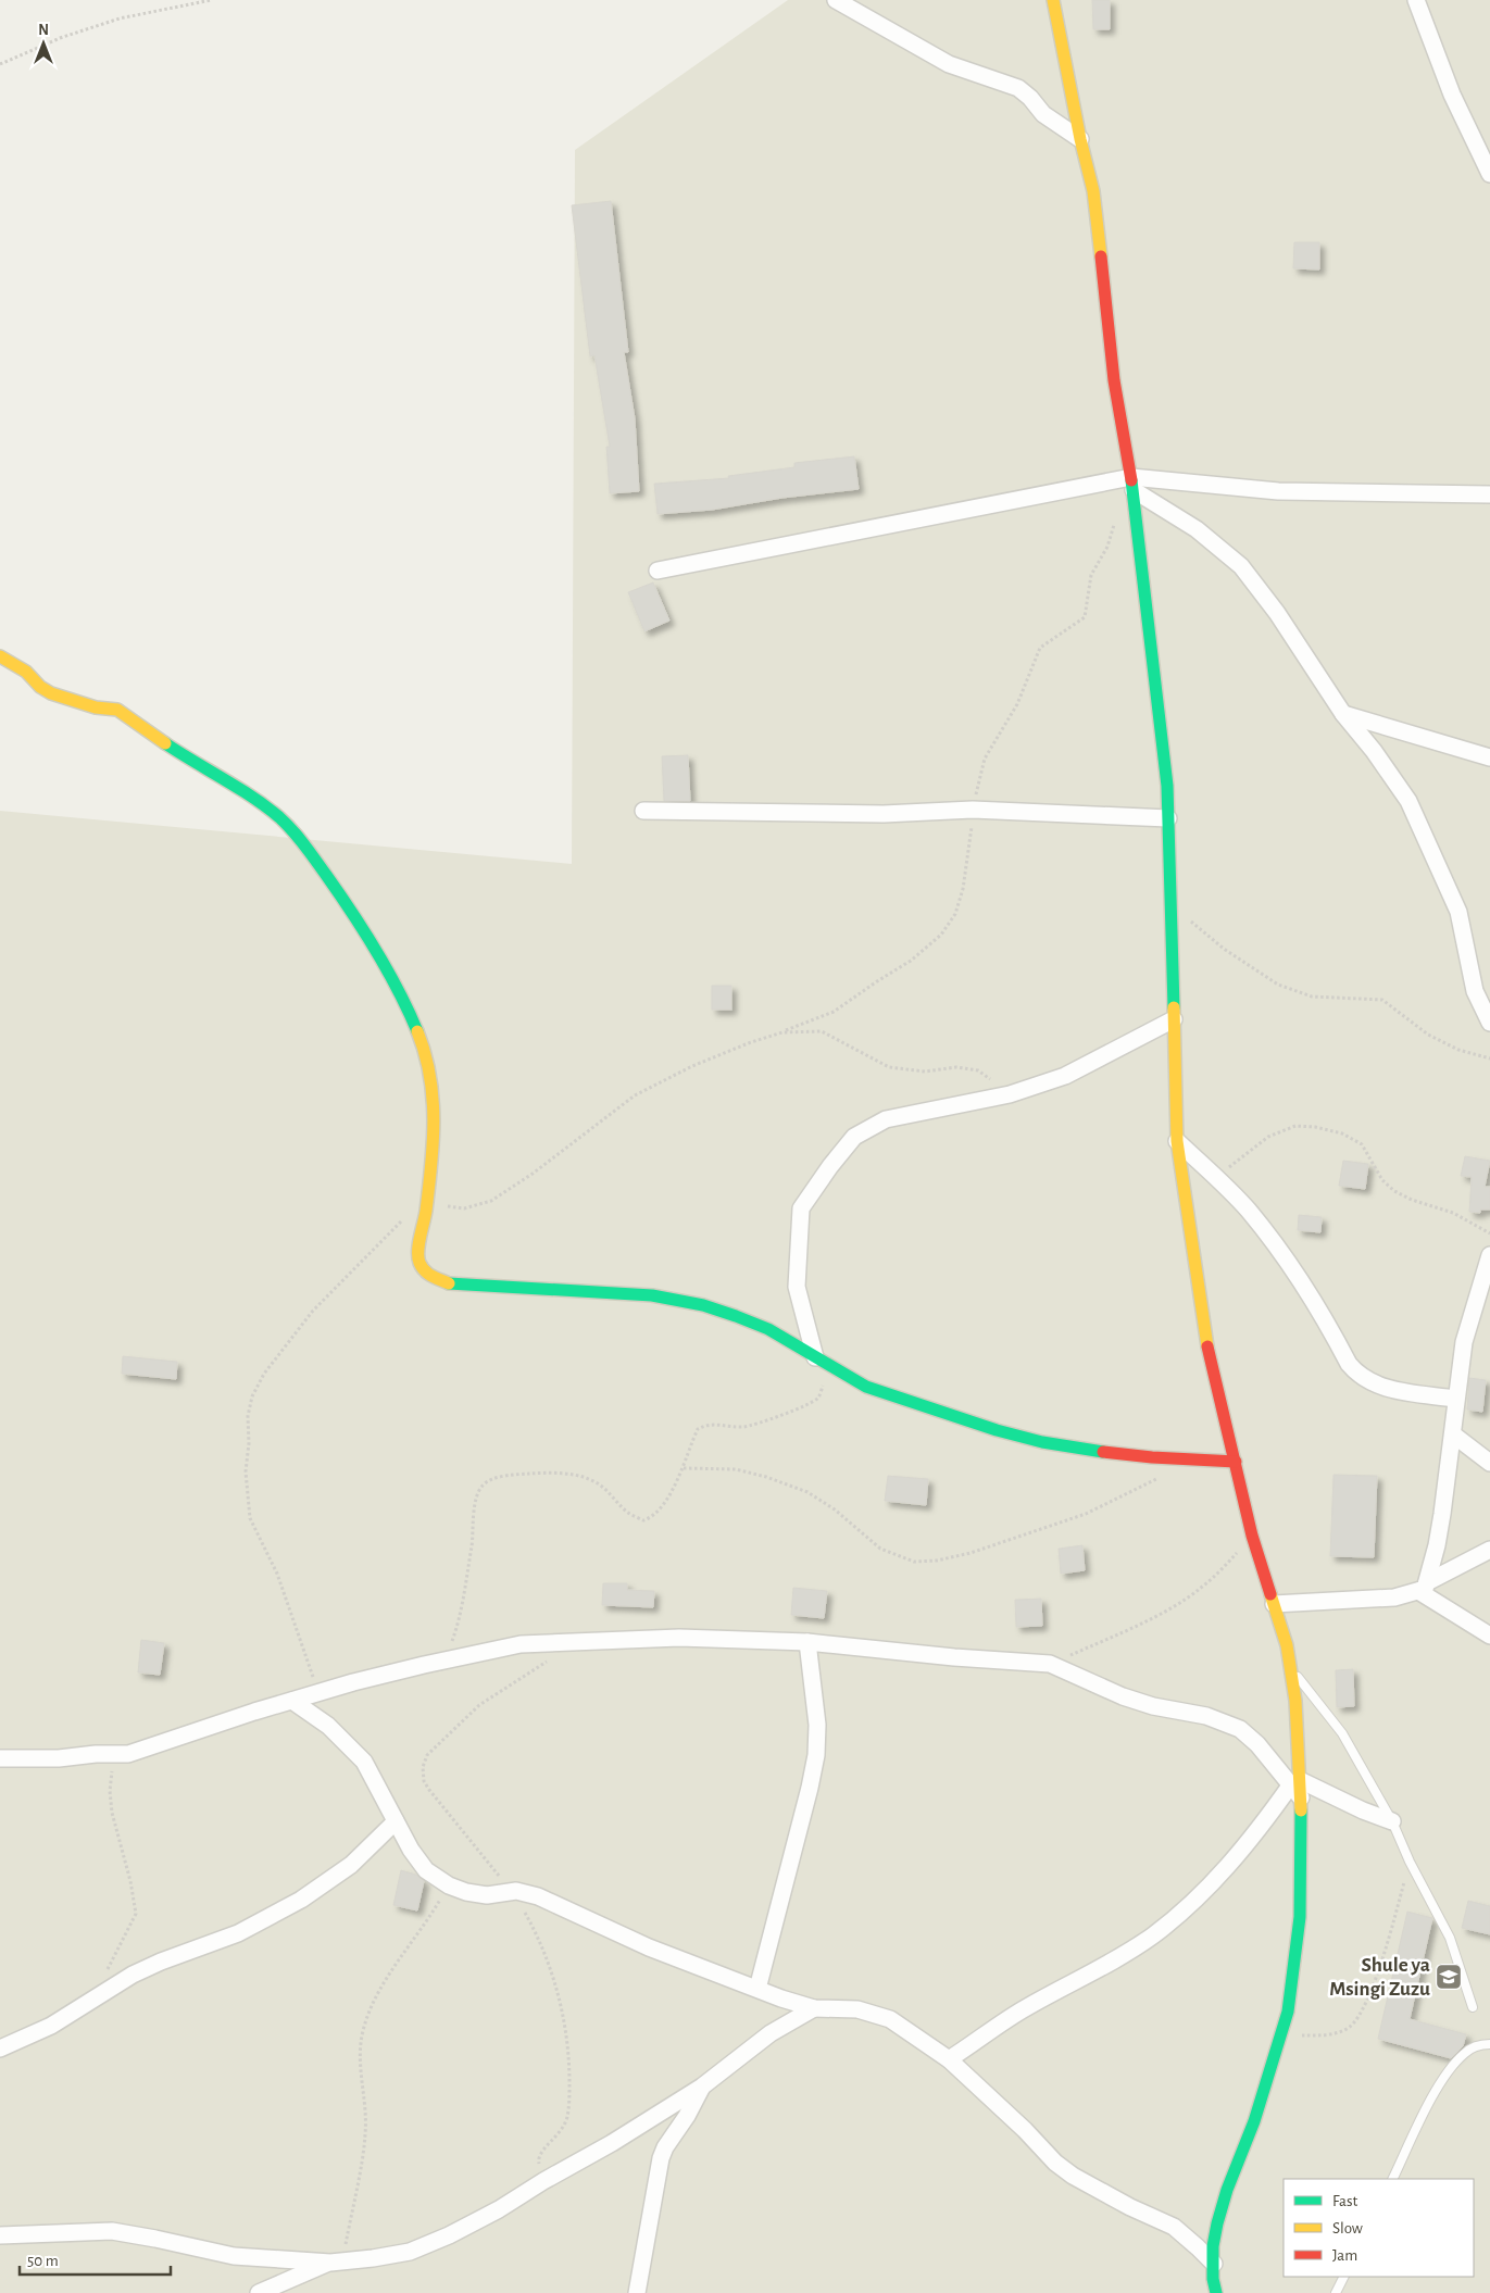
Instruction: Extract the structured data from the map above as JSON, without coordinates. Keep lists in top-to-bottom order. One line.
{"places":{"school or university":["Shule ya Msingi Zuzu"]},"legend":["Fast","Slow","Jam"],"scale_bar":"50 m","north":"top"}
